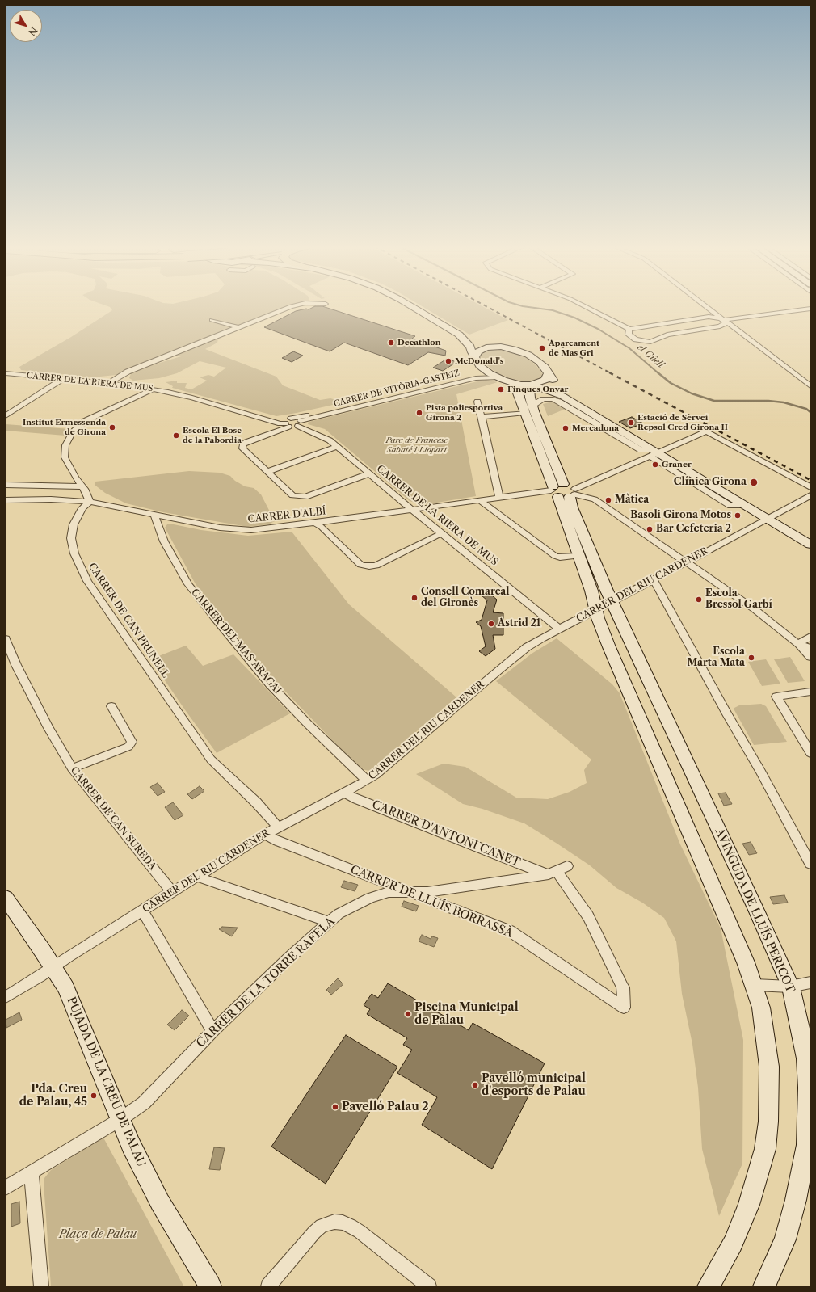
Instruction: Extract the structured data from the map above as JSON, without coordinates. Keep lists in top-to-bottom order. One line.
{"streets":{"street":["CARRER DE LA RIERA DE MUS","CARRER DE VITÒRIA-GASTEIZ","CARRER D'ALBÍ","CARRER DEL RIU CARDENER","CARRER DE CAN PRUNELL","CARRER DEL MAS ARAGAI","CARRER DE CAN SUREDA","CARRER D'ANTONI CANET","CARRER DE LLUÍS BORRASSÀ","AVINGUDA DE LLUÍS PERICOT","CARRER DE LA TORRE RAFELA","PUJADA DE LA CREU DE PALAU"]},"crossings":[["CARRER DE LA RIERA DE MUS","CARRER DE VITÒRIA-GASTEIZ"],["CARRER DE LA RIERA DE MUS","CARRER D'ALBÍ"],["CARRER DE LA RIERA DE MUS","CARRER DEL RIU CARDENER"],["CARRER D'ALBÍ","CARRER DE CAN PRUNELL"],["CARRER D'ALBÍ","CARRER DEL MAS ARAGAI"],["CARRER DEL RIU CARDENER","CARRER DE CAN PRUNELL"],["CARRER DEL RIU CARDENER","CARRER DEL MAS ARAGAI"],["CARRER DEL RIU CARDENER","CARRER DE CAN SUREDA"],["CARRER DEL RIU CARDENER","CARRER D'ANTONI CANET"],["CARRER DEL RIU CARDENER","CARRER DE LLUÍS BORRASSÀ"],["CARRER DEL RIU CARDENER","AVINGUDA DE LLUÍS PERICOT"],["CARRER DEL RIU CARDENER","PUJADA DE LA CREU DE PALAU"],["CARRER D'ANTONI CANET","CARRER DE LLUÍS BORRASSÀ"],["CARRER D'ANTONI CANET","CARRER DE LA TORRE RAFELA"],["CARRER DE LLUÍS BORRASSÀ","CARRER DE LA TORRE RAFELA"],["CARRER DE LA TORRE RAFELA","PUJADA DE LA CREU DE PALAU"]],"water":["el Güell"],"parks":["Parc de Francesc Sabaté i Llopart","Plaça de Palau"],"places":["Decathlon","Aparcament de Mas Gri","McDonald's","Finques Onyar","Pista poliesportiva Girona 2","Estació de Servei Repsol Cred Girona II","Institut Ermessenda de Girona","Mercadona","Escola El Bosc de la Pabordia","Graner","Clínica Girona","Màtica","Basoli Girona Motos","Bar Cefeteria 2","Consell Comarcal del Gironès","Escola Bressol Garbí","Astrid 21","Escola Marta Mata","Piscina Municipal de Palau","Pavelló municipal d'esports de Palau","Pda. Creu de Palau, 45","Pavelló Palau 2"],"north":"bottom right"}
